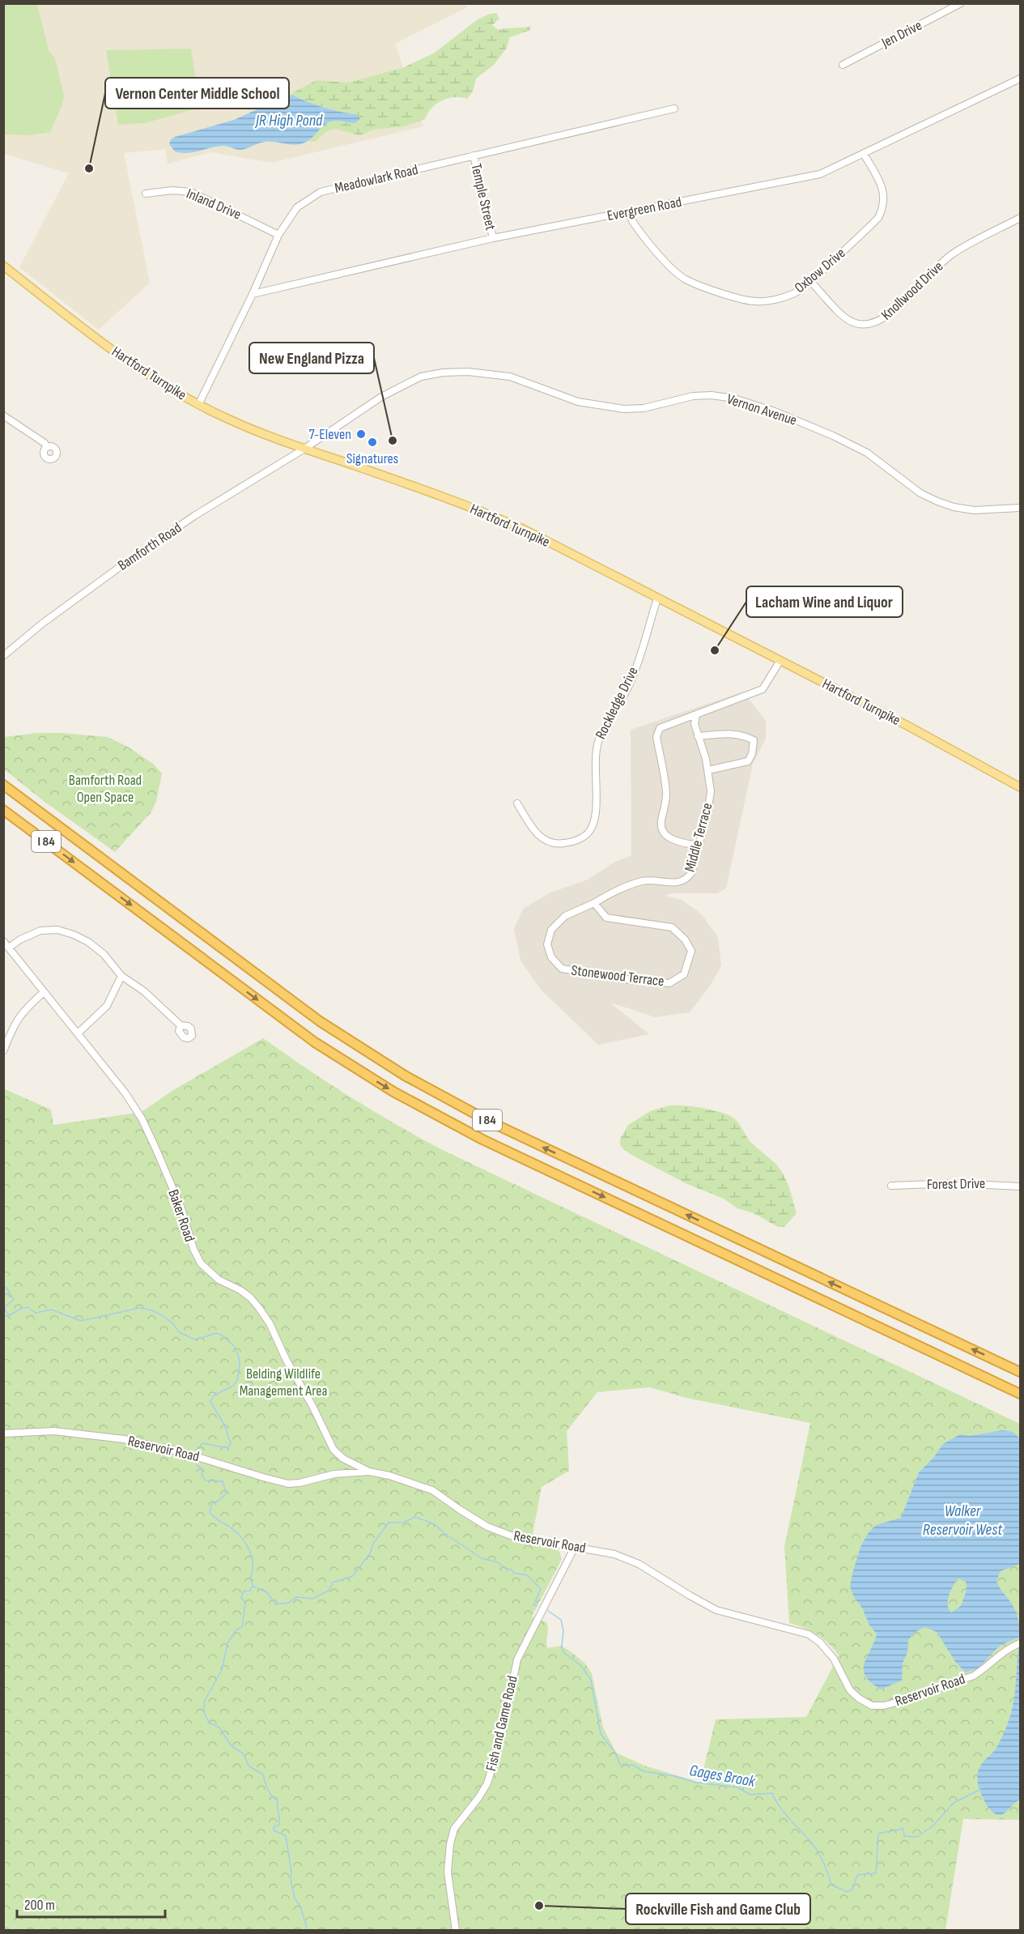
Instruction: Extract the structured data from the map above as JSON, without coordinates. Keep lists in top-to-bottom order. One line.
{"streets":{"highway":["I 84"],"main road":["Hartford Turnpike"],"street":["Jen Drive","Meadowlark Road","Temple Street","Inland Drive","Evergreen Road","Oxbow Drive","Knollwood Drive","Vernon Avenue","Bamforth Road","Rockledge Drive","Middle Terrace","Stonewood Terrace","Forest Drive","Baker Road","Reservoir Road","Fish and Game Road"]},"crossings":[["Meadowlark Road","Temple Street"],["Meadowlark Road","Inland Drive"],["Meadowlark Road","Evergreen Road"],["Meadowlark Road","Hartford Turnpike"],["Temple Street","Evergreen Road"],["Evergreen Road","Oxbow Drive"],["Oxbow Drive","Knollwood Drive"],["Hartford Turnpike","Vernon Avenue"],["Hartford Turnpike","Bamforth Road"],["Hartford Turnpike","Rockledge Drive"],["Vernon Avenue","Bamforth Road"],["Middle Terrace","Stonewood Terrace"],["Baker Road","Reservoir Road"],["Reservoir Road","Fish and Game Road"]],"water":["JR High Pond","Walker Reservoir West","Gages Brook"],"parks":["Bamforth Road Open Space","Belding Wildlife Management Area"],"places":["Vernon Center Middle School","7-Eleven","New England Pizza","Signatures","Lacham Wine and Liquor","Rockville Fish and Game Club"],"scale_bar":"200 m"}
